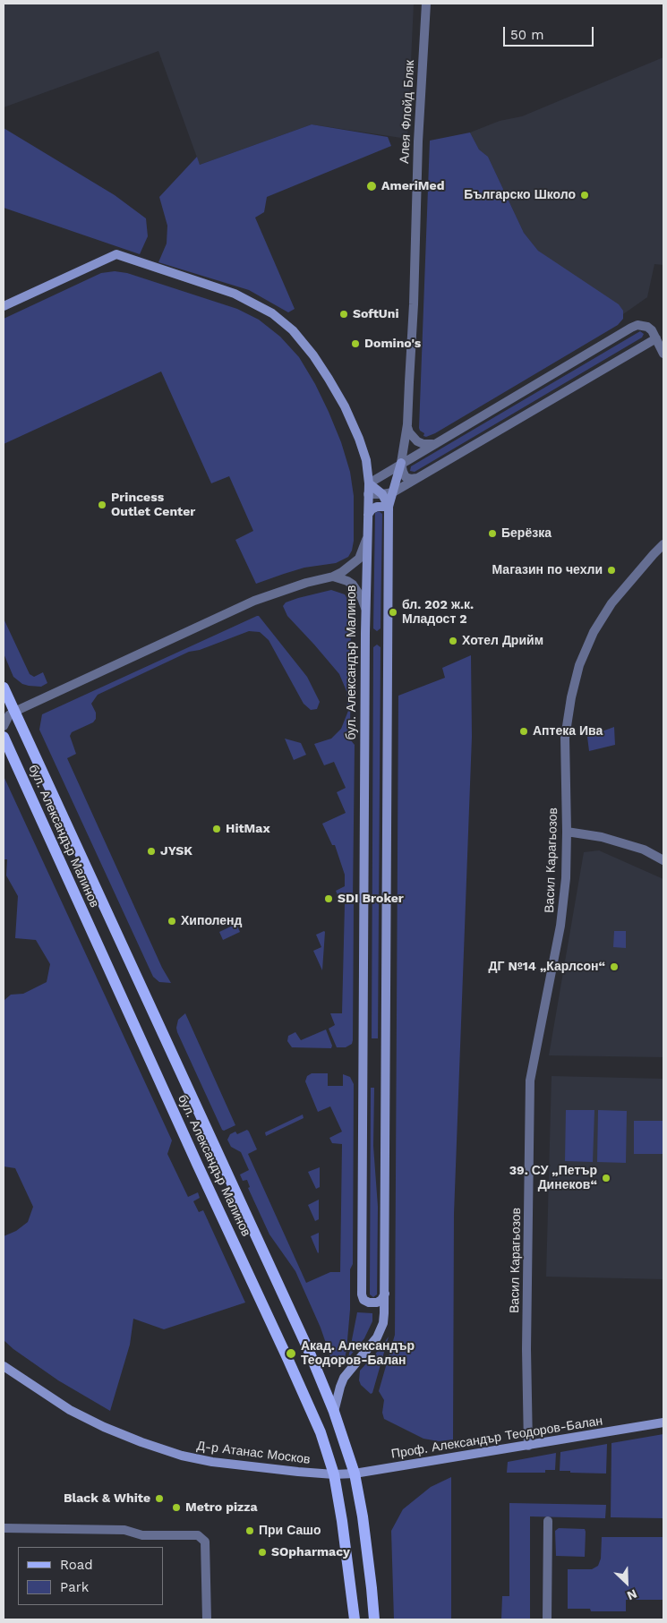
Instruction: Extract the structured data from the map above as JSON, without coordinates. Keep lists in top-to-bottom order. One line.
{"streets":{"main road":["бул. Александър Малинов"],"street":["Алея Флойд Бляк","Васил Карагьозов","Проф. Александър Теодоров-Балан","Д-р Атанас Москов"]},"crossings":[["бул. Александър Малинов","Проф. Александър Теодоров-Балан"],["бул. Александър Малинов","Д-р Атанас Москов"],["Васил Карагьозов","Проф. Александър Теодоров-Балан"],["Проф. Александър Теодоров-Балан","Д-р Атанас Москов"]],"places":["AmeriMed","Българско Школо","SoftUni","Domino's","Princess Outlet Center","Берёзка","Магазин по чехли","бл. 202 ж.к. Младост 2","Хотел Дрийм","Аптека Ива","HitMax","JYSK","SDI Broker","Хиполенд","ДГ №14 „Карлсон“","39. СУ „Петър Динеков“","Акад. Александър Теодоров-Балан","Black & White","Metro pizza","При Сашо","SOpharmacy"],"legend":["Road","Park"],"scale_bar":"50 m","north":"bottom right"}
